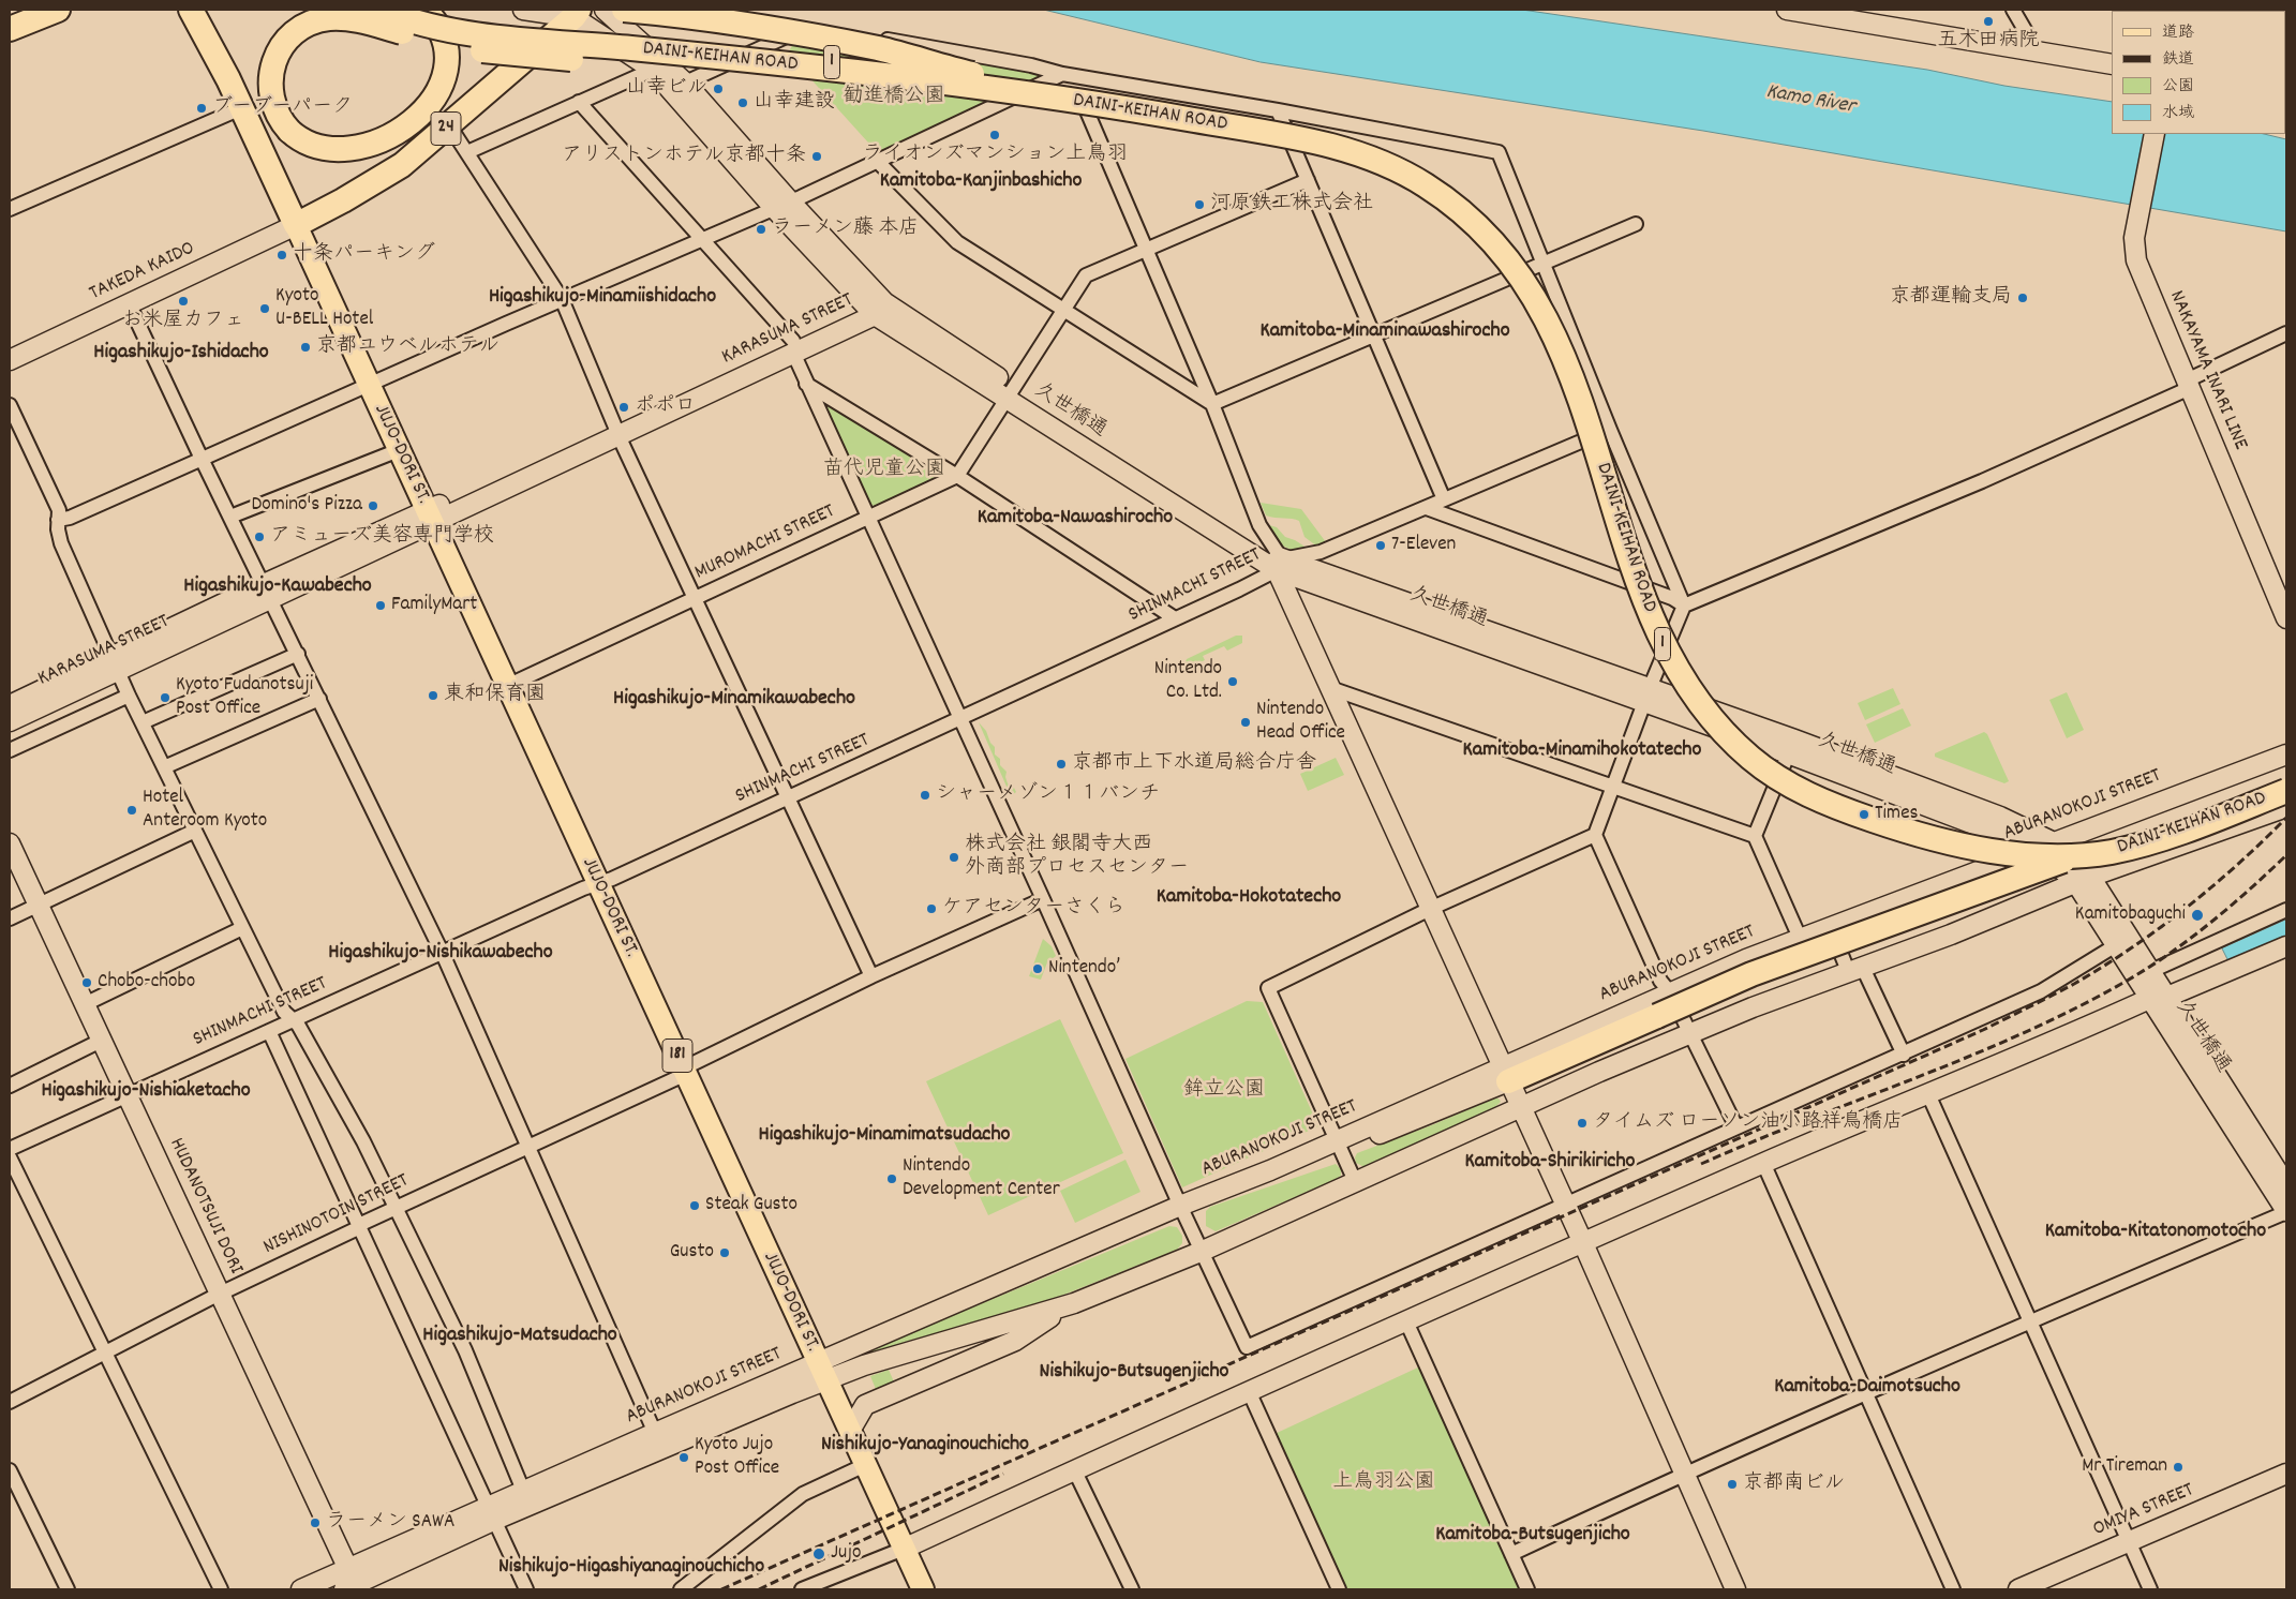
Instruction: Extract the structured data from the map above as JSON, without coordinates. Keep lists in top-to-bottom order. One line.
{"streets":{"highway":["DAINI-KEIHAN ROAD","1","24"],"main road":["JUJO-DORI ST.","181"],"street":["TAKEDA KAIDO","KARASUMA STREET","NAKAYAMA INARI LINE","久世橋通","MUROMACHI STREET","SHINMACHI STREET","ABURANOKOJI STREET","HUDANOTSUJI DORI","NISHINOTOIN STREET","OMIYA STREET"]},"crossings":[["24","TAKEDA KAIDO"],["24","久世橋通"],["24","JUJO-DORI ST."],["TAKEDA KAIDO","JUJO-DORI ST."],["KARASUMA STREET","久世橋通"],["KARASUMA STREET","JUJO-DORI ST."],["久世橋通","SHINMACHI STREET"],["久世橋通","ABURANOKOJI STREET"],["JUJO-DORI ST.","MUROMACHI STREET"],["JUJO-DORI ST.","SHINMACHI STREET"],["JUJO-DORI ST.","ABURANOKOJI STREET"],["JUJO-DORI ST.","NISHINOTOIN STREET"],["SHINMACHI STREET","HUDANOTSUJI DORI"],["ABURANOKOJI STREET","HUDANOTSUJI DORI"],["HUDANOTSUJI DORI","NISHINOTOIN STREET"]],"districts":["Kamitoba-Kanjinbashicho","Higashikujo-Minamiishidacho","Kamitoba-Minaminawashirocho","Higashikujo-Ishidacho","Kamitoba-Nawashirocho","Higashikujo-Kawabecho","Higashikujo-Minamikawabecho","Kamitoba-Minamihokotatecho","Kamitoba-Hokotatecho","Higashikujo-Nishikawabecho","Higashikujo-Nishiaketacho","Higashikujo-Minamimatsudacho","Kamitoba-Shirikiricho","Kamitoba-Kitatonomotocho","Higashikujo-Matsudacho","Nishikujo-Butsugenjicho","Kamitoba-Daimotsucho","Nishikujo-Yanaginouchicho","Kamitoba-Butsugenjicho","Nishikujo-Higashiyanaginouchicho"],"water":["Kamo River"],"parks":["勧進橋公園","苗代児童公園","鉾立公園","上鳥羽公園"],"places":["五木田病院","山幸ビル","山幸建設","ブーブーパーク","ライオンズマンション上鳥羽","アリストンホテル京都十条","河原鉄工株式会社","ラーメン藤 本店","十条パーキング","京都運輸支局","お米屋カフェ","Kyoto U-BELL Hotel","京都ユウベルホテル","ポポロ","Domino's Pizza","アミューズ美容専門学校","7-Eleven","FamilyMart","Nintendo Co. Ltd.","東和保育園","Kyoto Fudanotsuji Post Office","Nintendo Head Office","京都市上下水道局総合庁舎","シャーメゾン１１バンチ","Hotel Anteroom Kyoto","Times","株式会社 銀閣寺大西 外商部プロセスセンター","ケアセンターさくら","Kamitobaguchi","Nintendo’","Chobo-chobo","タイムズ ローソン油小路祥鳥橋店","Nintendo Development Center","Steak Gusto","Gusto","Kyoto Jujo Post Office","Mr Tireman","京都南ビル","ラーメン SAWA","Jujo"],"legend":["道路","鉄道","公園","水域"]}
